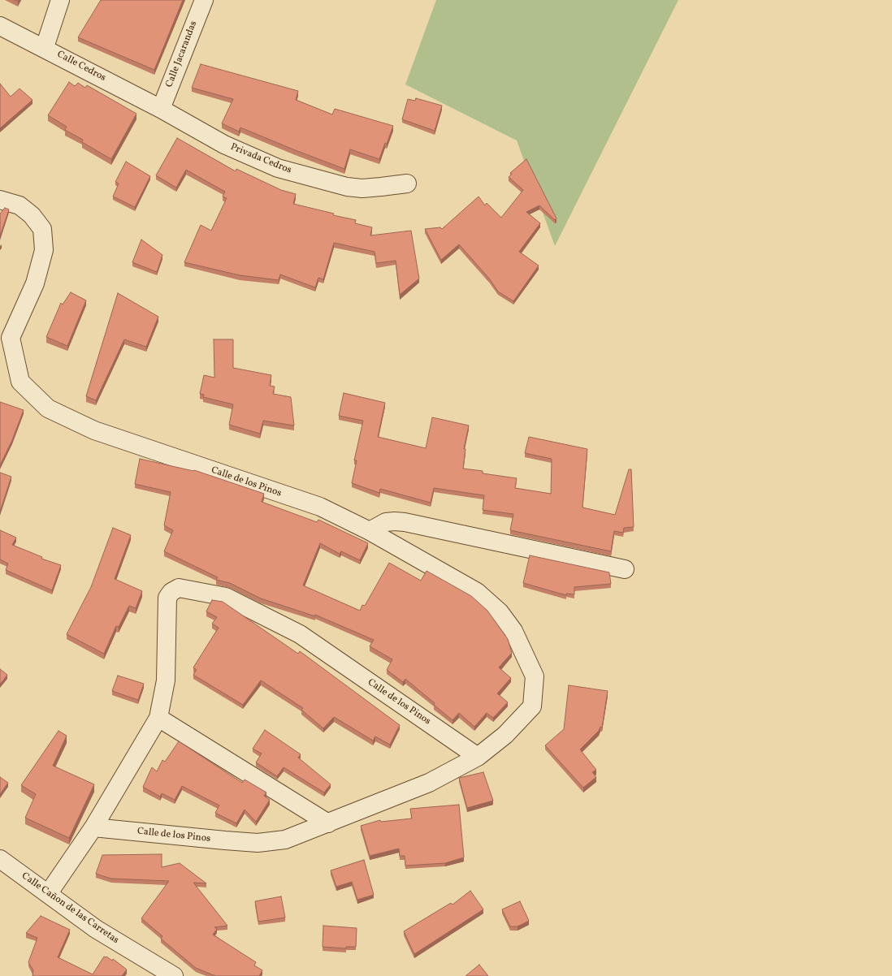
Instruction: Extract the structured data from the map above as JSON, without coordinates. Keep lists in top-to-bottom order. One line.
{"streets":{"street":["Calle Jacarandas","Calle Cedros","Privada Cedros","Calle de los Pinos","Calle Cañon de las Carretas"]},"crossings":[["Calle Jacarandas","Calle Cedros"],["Calle Jacarandas","Privada Cedros"],["Calle Cedros","Privada Cedros"],["Calle de los Pinos","Calle Cañon de las Carretas"]]}
